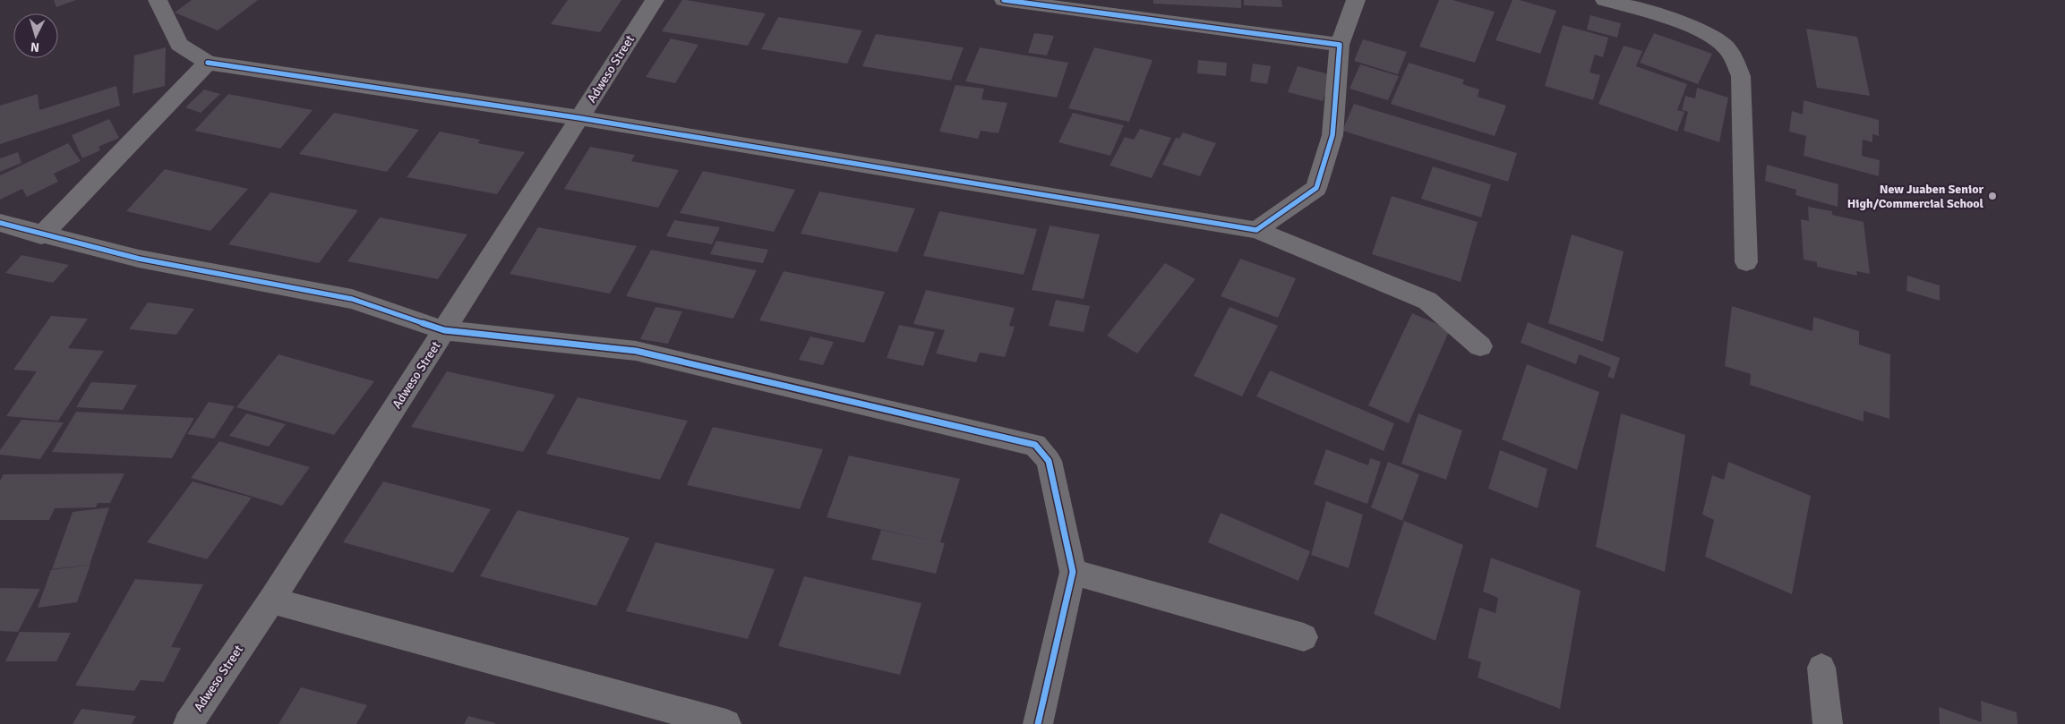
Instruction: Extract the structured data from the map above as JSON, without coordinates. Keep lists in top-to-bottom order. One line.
{"streets":{"street":["Adweso Street"]},"places":["New Juaben Senior High/Commercial School"],"north":"bottom"}
